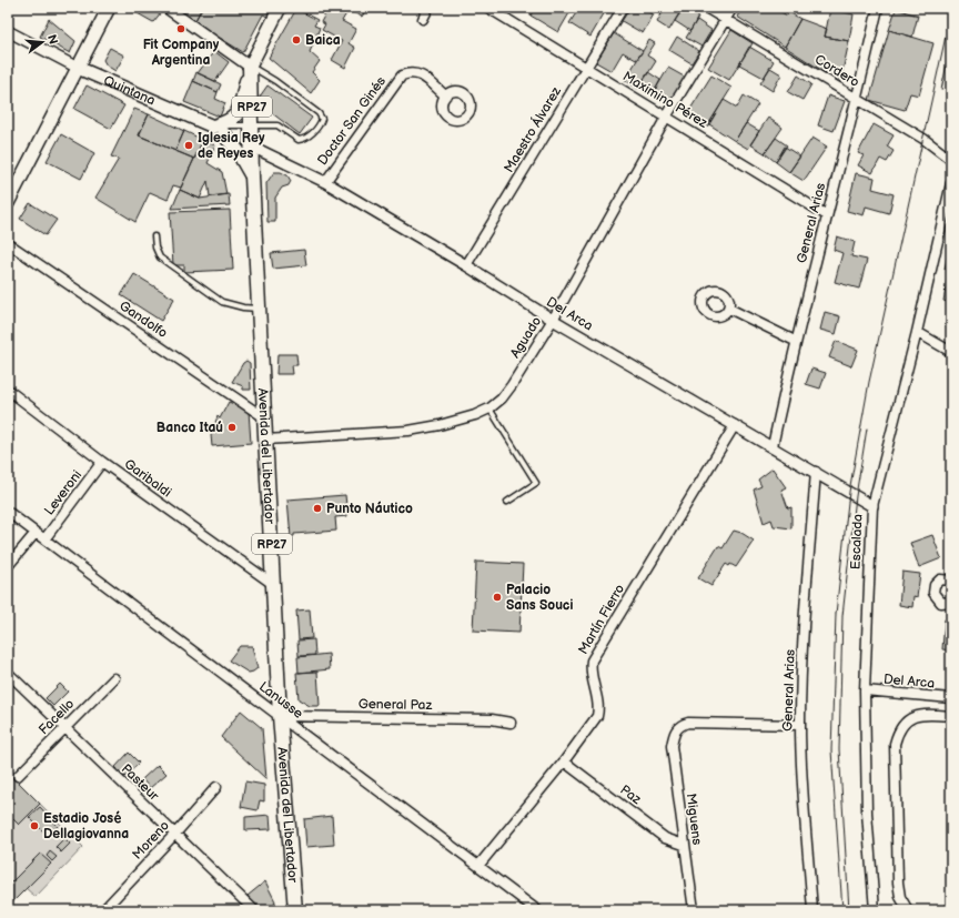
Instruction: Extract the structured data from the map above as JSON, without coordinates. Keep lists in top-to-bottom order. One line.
{"streets":{"main road":["Quintana","RP27","Avenida del Libertador"],"street":["Cordero","Maximino Pérez","Doctor San Ginés","Maestro Álvarez","General Arias","Del Arca","Gandolfo","Aguado","Garibaldi","Leveroni","Escalada","Martín Fierro","Lanusse","General Paz","Facello","Pasteur","Paz","Miguens","Moreno"]},"crossings":[["Cordero","General Arias"],["Cordero","Aguado"],["Quintana","RP27"],["Quintana","Del Arca"],["Quintana","Avenida del Libertador"],["Maximino Pérez","Maestro Álvarez"],["Maximino Pérez","General Arias"],["Maximino Pérez","Aguado"],["RP27","Avenida del Libertador"],["Doctor San Ginés","Del Arca"],["Maestro Álvarez","Del Arca"],["General Arias","Del Arca"],["General Arias","Miguens"],["Del Arca","Aguado"],["Del Arca","Avenida del Libertador"],["Del Arca","Escalada"],["Del Arca","Martín Fierro"],["Gandolfo","Avenida del Libertador"],["Aguado","Avenida del Libertador"],["Avenida del Libertador","Garibaldi"],["Avenida del Libertador","Lanusse"],["Avenida del Libertador","General Paz"],["Garibaldi","Leveroni"],["Leveroni","Lanusse"],["Martín Fierro","Lanusse"],["Martín Fierro","Paz"],["Lanusse","General Paz"],["Facello","Pasteur"],["Pasteur","Moreno"],["Paz","Miguens"]],"places":["Fit Company Argentina","Baica","Iglesia Rey de Reyes","Banco Itaú","Punto Náutico","Palacio Sans Souci","Estadio José Dellagiovanna"],"north":"right"}
